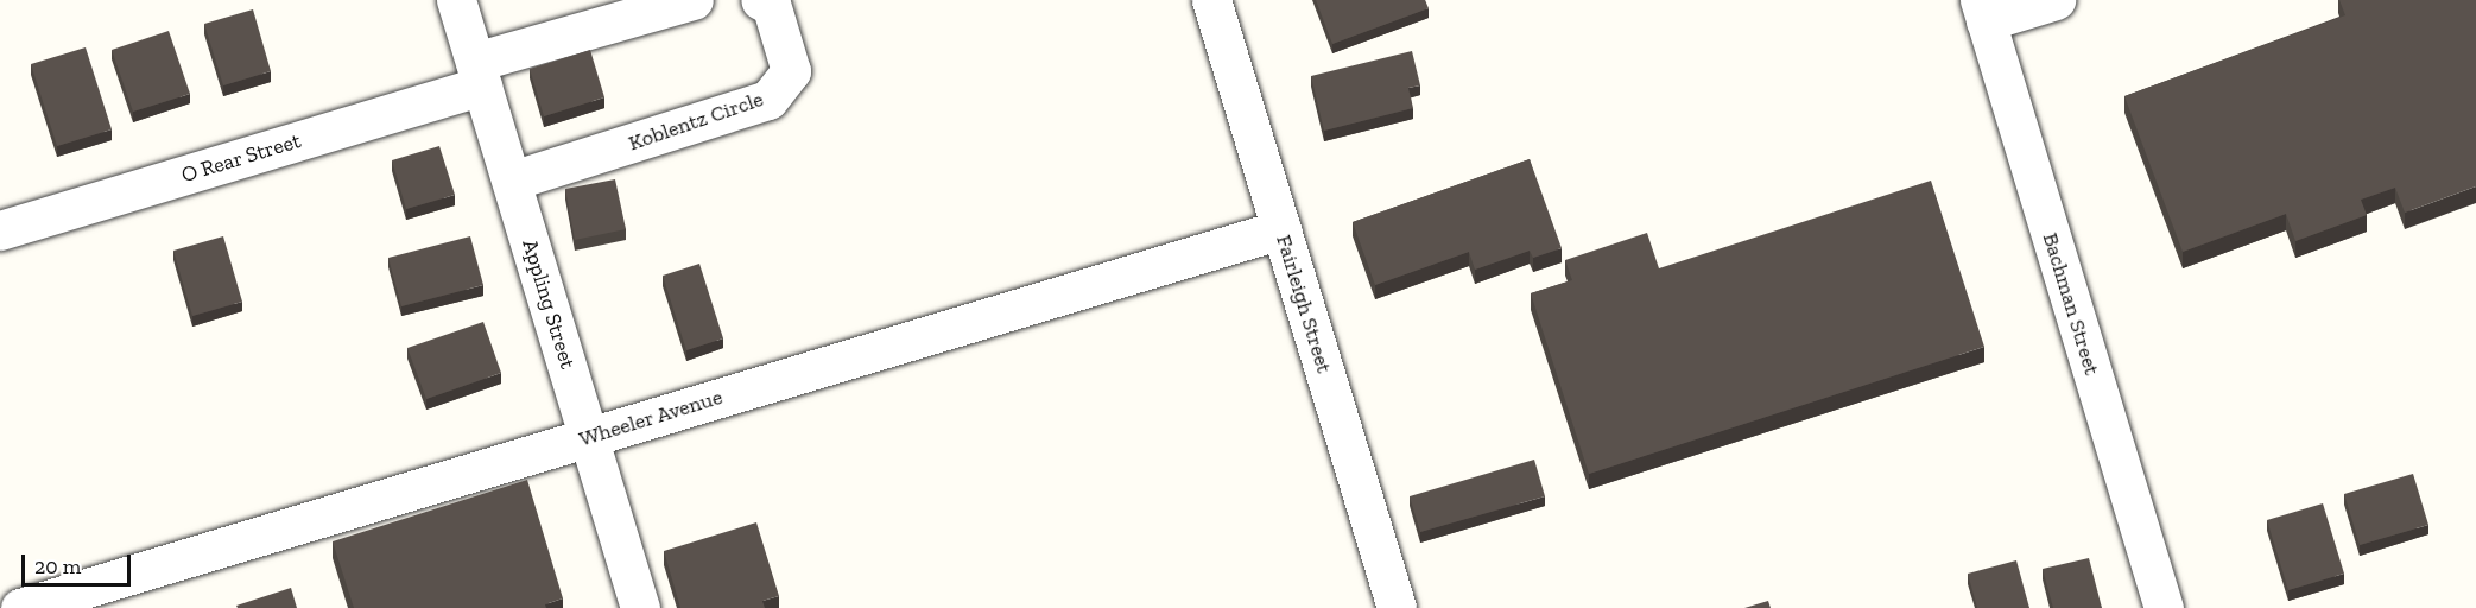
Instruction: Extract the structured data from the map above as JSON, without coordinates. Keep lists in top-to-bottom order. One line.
{"streets":{"street":["Koblentz Circle","O Rear Street","Appling Street","Fairleigh Street","Bachman Street","Wheeler Avenue"]},"crossings":[["Koblentz Circle","Appling Street"],["O Rear Street","Appling Street"],["Appling Street","Wheeler Avenue"],["Fairleigh Street","Wheeler Avenue"]],"scale_bar":"20 m"}
